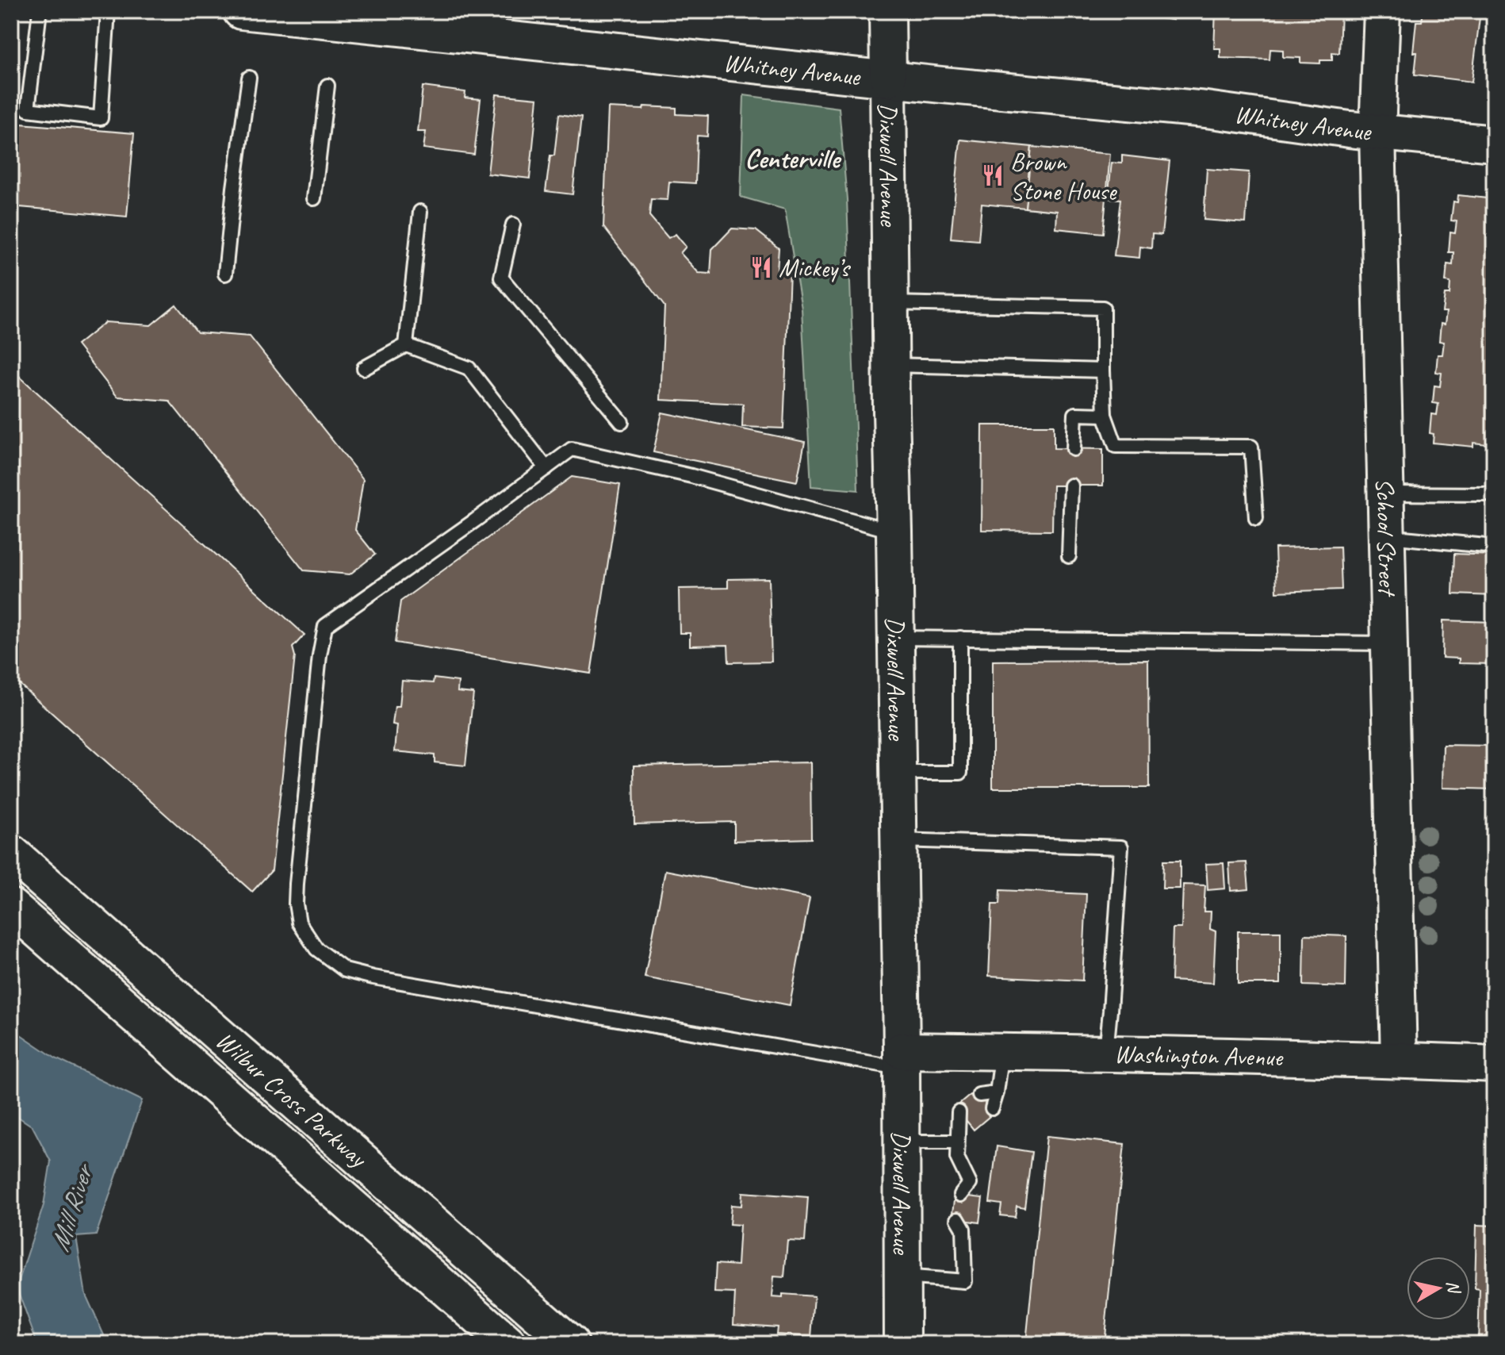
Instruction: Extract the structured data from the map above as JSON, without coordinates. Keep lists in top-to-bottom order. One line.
{"streets":{"main road":["Whitney Avenue","Dixwell Avenue","School Street","Washington Avenue","Wilbur Cross Parkway"]},"crossings":[["Whitney Avenue","Dixwell Avenue"],["Whitney Avenue","School Street"],["Dixwell Avenue","Washington Avenue"],["School Street","Washington Avenue"]],"districts":["Centerville"],"water":["Mill River"],"places":{"restaurant":["Brown Stone House","Mickey’s"]},"north":"right"}
